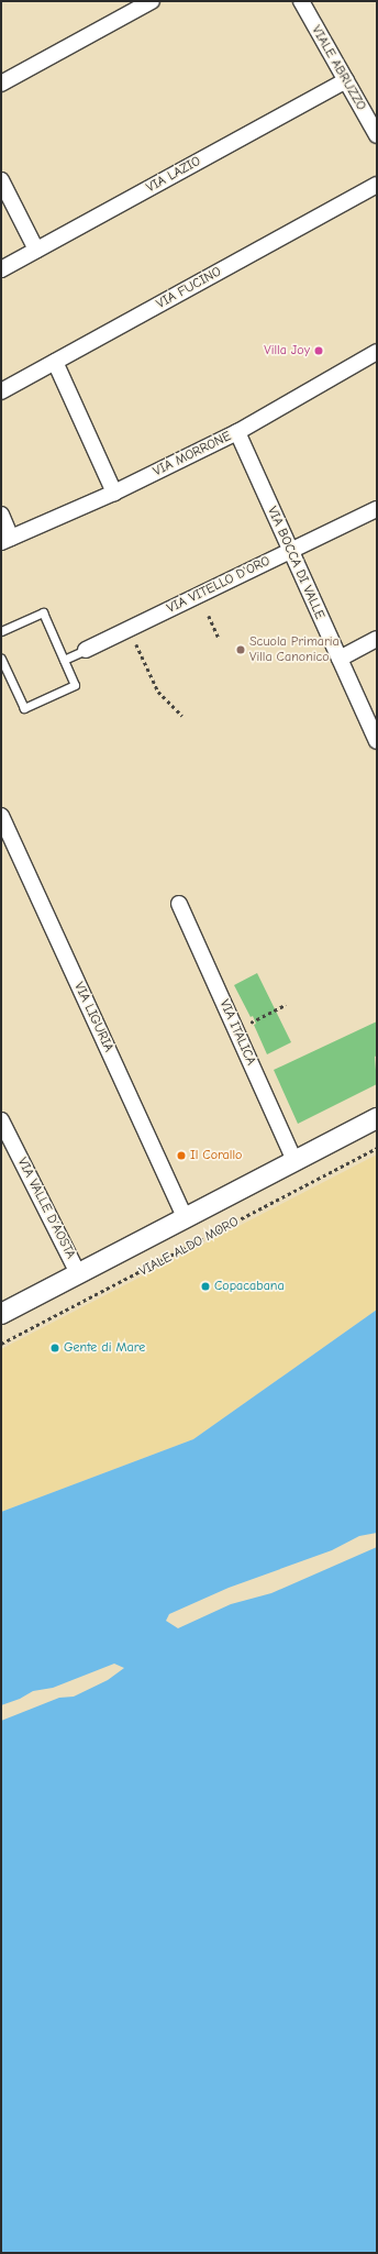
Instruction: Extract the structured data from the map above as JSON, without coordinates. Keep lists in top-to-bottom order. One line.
{"streets":{"street":["VIALE ABRUZZO","VIA LAZIO","VIA FUCINO","VIA MORRONE","VIA BOCCA DI VALLE","VIA VITELLO D'ORO","VIA LIGURIA","VIA ITALICA","VIA VALLE D'AOSTA","VIALE ALDO MORO"]},"crossings":[["VIALE ABRUZZO","VIA LAZIO"],["VIA MORRONE","VIA BOCCA DI VALLE"],["VIA BOCCA DI VALLE","VIA VITELLO D'ORO"],["VIA LIGURIA","VIALE ALDO MORO"],["VIA ITALICA","VIALE ALDO MORO"],["VIA VALLE D'AOSTA","VIALE ALDO MORO"]],"places":["Villa Joy","Scuola Primaria Villa Canonico","Il Corallo","Copacabana","Gente di Mare"]}
